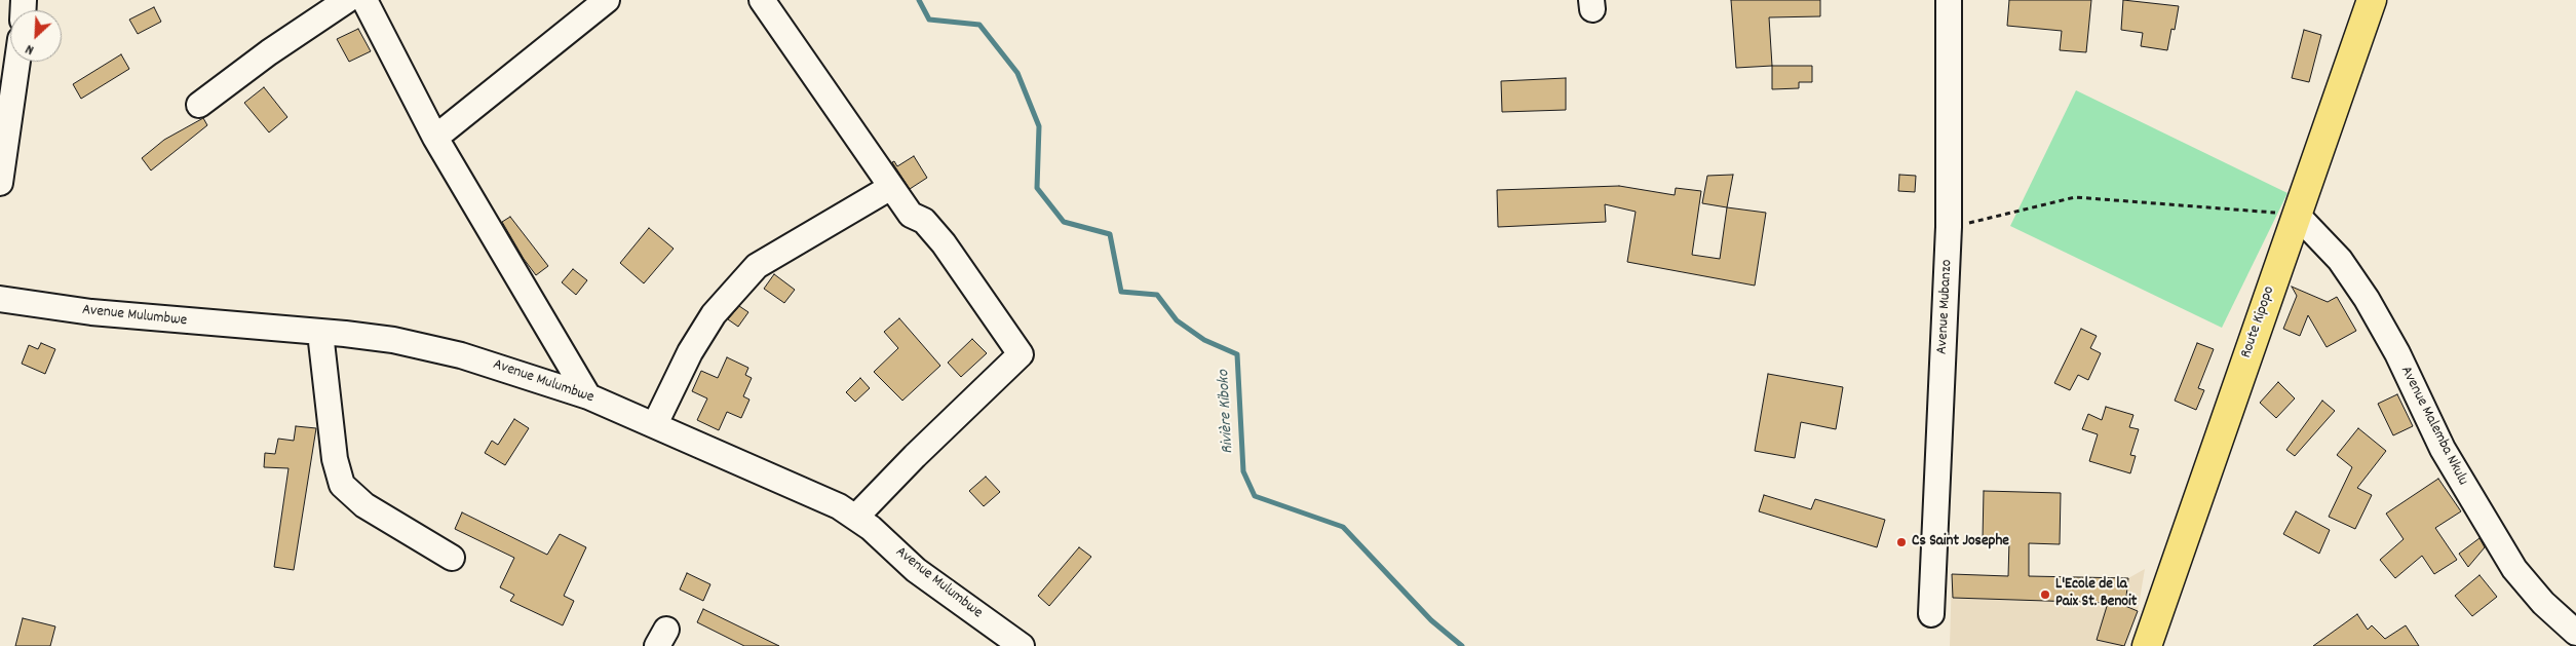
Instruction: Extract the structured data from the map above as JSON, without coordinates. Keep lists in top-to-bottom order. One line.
{"streets":{"main road":["Route Kipopo"],"street":["Avenue Mubanzo","Avenue Mulumbwe","Avenue Malemba Nkulu"]},"crossings":[["Route Kipopo","Avenue Malemba Nkulu"]],"water":["Rivière Kiboko"],"places":["Cs Saint Josephe","L'Ecole de la Paix St. Benoit"],"north":"bottom left"}
